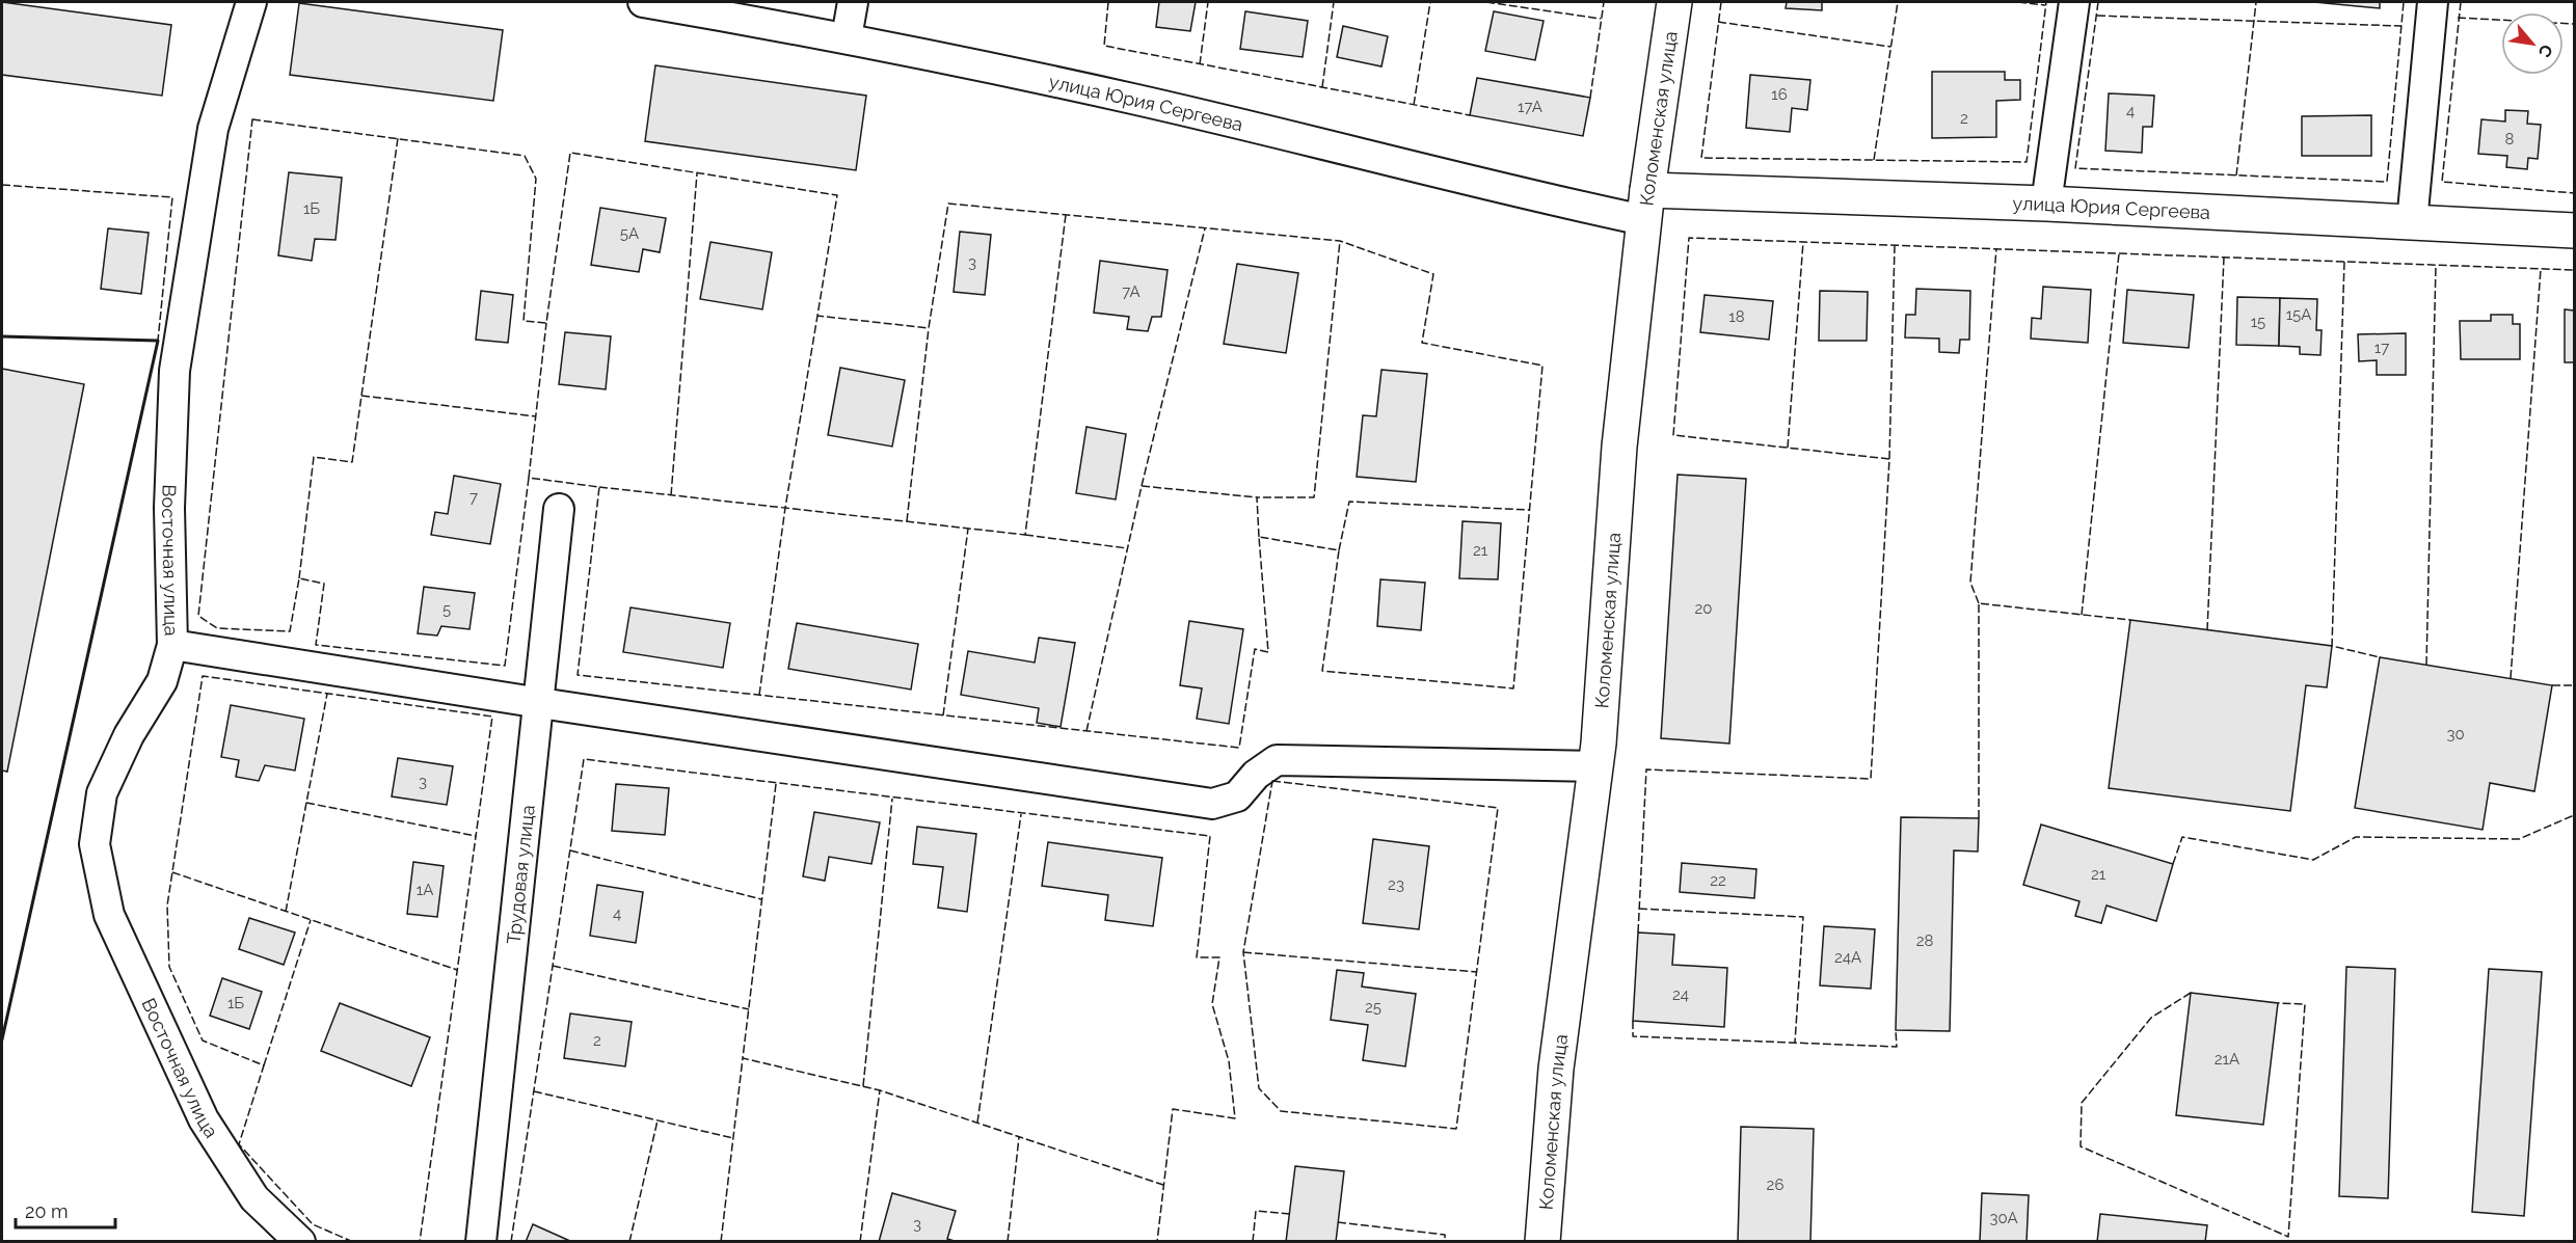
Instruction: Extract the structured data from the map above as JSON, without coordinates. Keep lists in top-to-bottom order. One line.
{"streets":{"street":["улица Юрия Сергеева","Коломенская улица","Восточная улица","Трудовая улица"]},"crossings":[["улица Юрия Сергеева","Коломенская улица"]],"house_numbers":["16","17А","4","2","8","1Б","5А","3","7А","15А","18","15","17","7","21","20","5","30","3","21","22","23","1А","4","28","24А","24","1Б","25","2","21А","26","30А","3"],"scale_bar":"20 m","north":"bottom right"}
